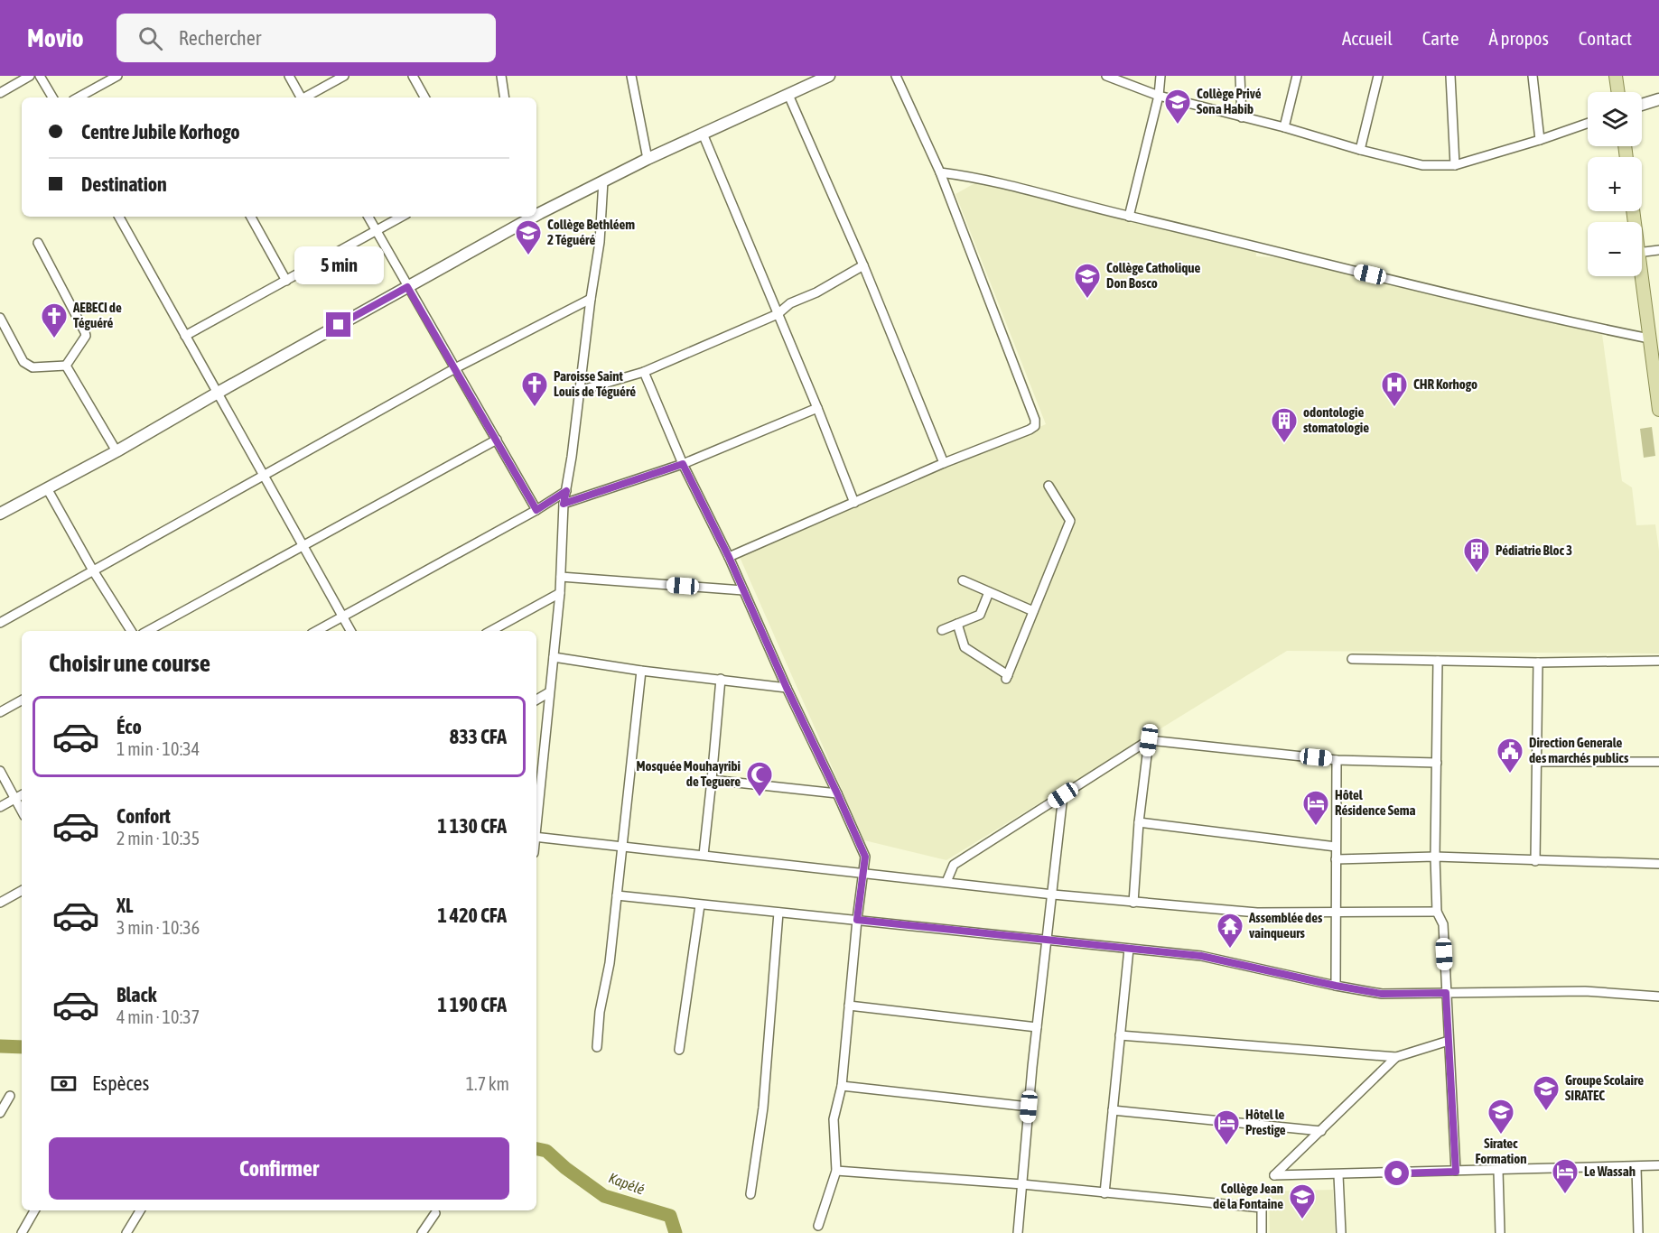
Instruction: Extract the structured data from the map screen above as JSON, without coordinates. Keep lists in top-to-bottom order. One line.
{"water":["Kapélé"],"places":{"school or university":["Collège Privé Sona Habib","Collège Bethléem 2 Téguéré","Collège Catholique Don Bosco","Groupe Scolaire SIRATEC","Siratec Formation","Collège Jean de la Fontaine"],"church":["AEBECI de Téguéré","Paroisse Saint Louis de Téguéré"],"hospital":["CHR Korhogo"],"building":["odontologie stomatologie","Pédiatrie Bloc 3"],"public building":["Direction Generale des marchés publics"],"mosque":["Mosquée Mouhayribi de Teguere"],"hotel":["Hôtel Résidence Sema","Hôtel le Prestige","Le Wassah"],"temple":["Assemblée des vainqueurs"]},"page":{"header":"Movio","search":"Rechercher","nav":["Accueil","Carte","À propos","Contact"],"map_buttons":["+","−"],"banner":["Centre Jubile Korhogo","Destination"],"bubble":"5 min","heading":"Choisir une course","list":[{"name":"Éco","note":"1 min · 10:34","value":"833 CFA"},{"name":"Confort","note":"2 min · 10:35","value":"1 130 CFA"},{"name":"XL","note":"3 min · 10:36","value":"1 420 CFA"},{"name":"Black","note":"4 min · 10:37","value":"1 190 CFA"}],"pay":["Espèces","1.7 km"],"buttons":"Confirmer"}}
